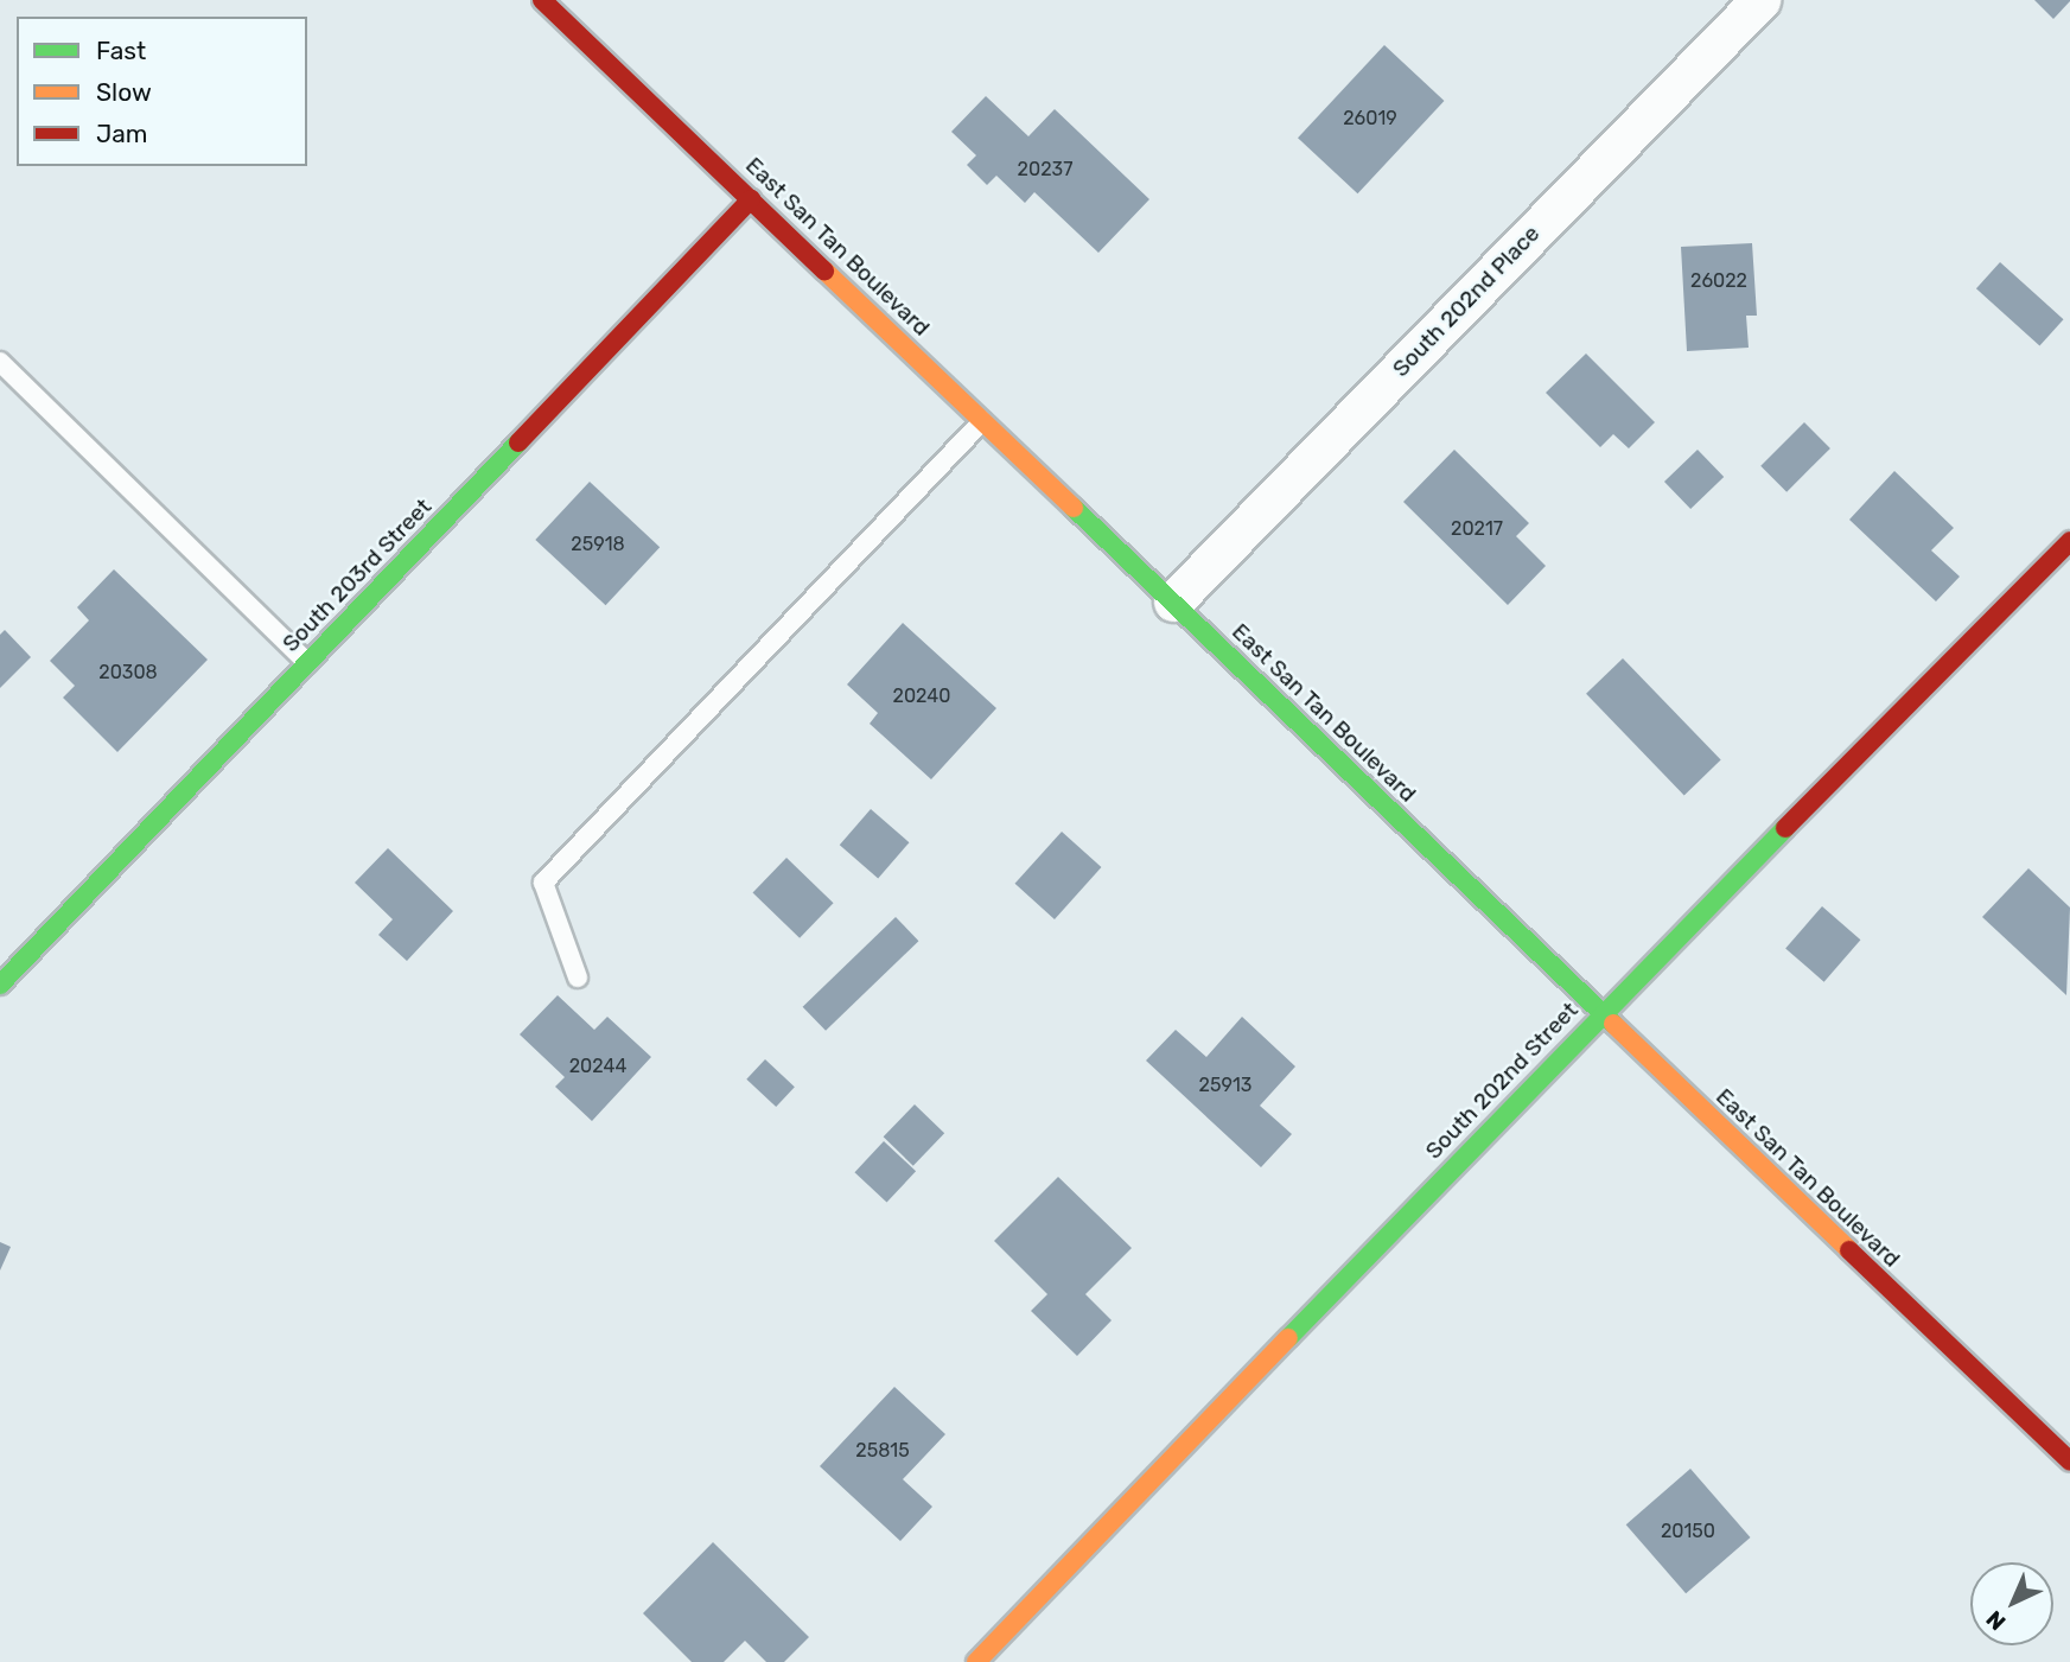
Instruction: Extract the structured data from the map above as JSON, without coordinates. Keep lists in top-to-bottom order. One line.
{"streets":{"street":["East San Tan Boulevard","South 202nd Place","South 203rd Street","South 202nd Street"]},"crossings":[["East San Tan Boulevard","South 202nd Place"],["East San Tan Boulevard","South 203rd Street"],["East San Tan Boulevard","South 202nd Street"]],"house_numbers":["26019","20237","26022","20217","25918","20308","20240","20244","25913","25815","20150"],"legend":["Fast","Slow","Jam"],"north":"bottom left"}
